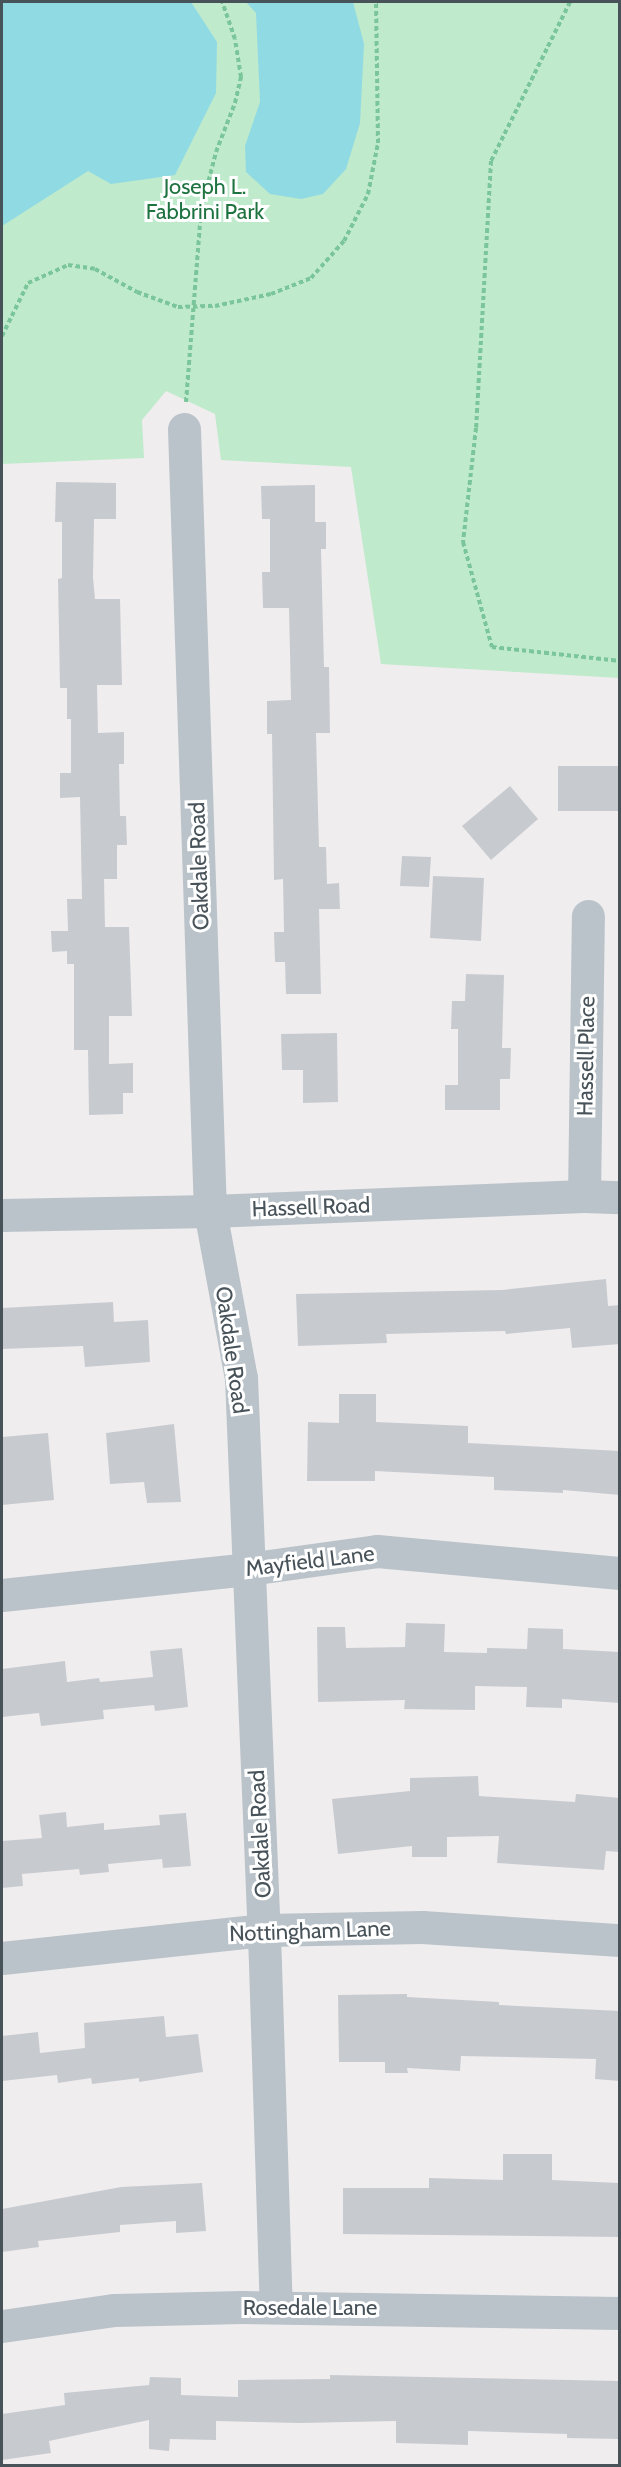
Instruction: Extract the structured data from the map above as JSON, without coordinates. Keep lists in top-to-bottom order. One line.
{"streets":{"street":["Oakdale Road","Hassell Place","Hassell Road","Mayfield Lane","Nottingham Lane","Rosedale Lane"]},"crossings":[["Oakdale Road","Hassell Road"],["Oakdale Road","Mayfield Lane"],["Oakdale Road","Nottingham Lane"],["Oakdale Road","Rosedale Lane"],["Hassell Place","Hassell Road"]],"parks":["Joseph L. Fabbrini Park"]}
